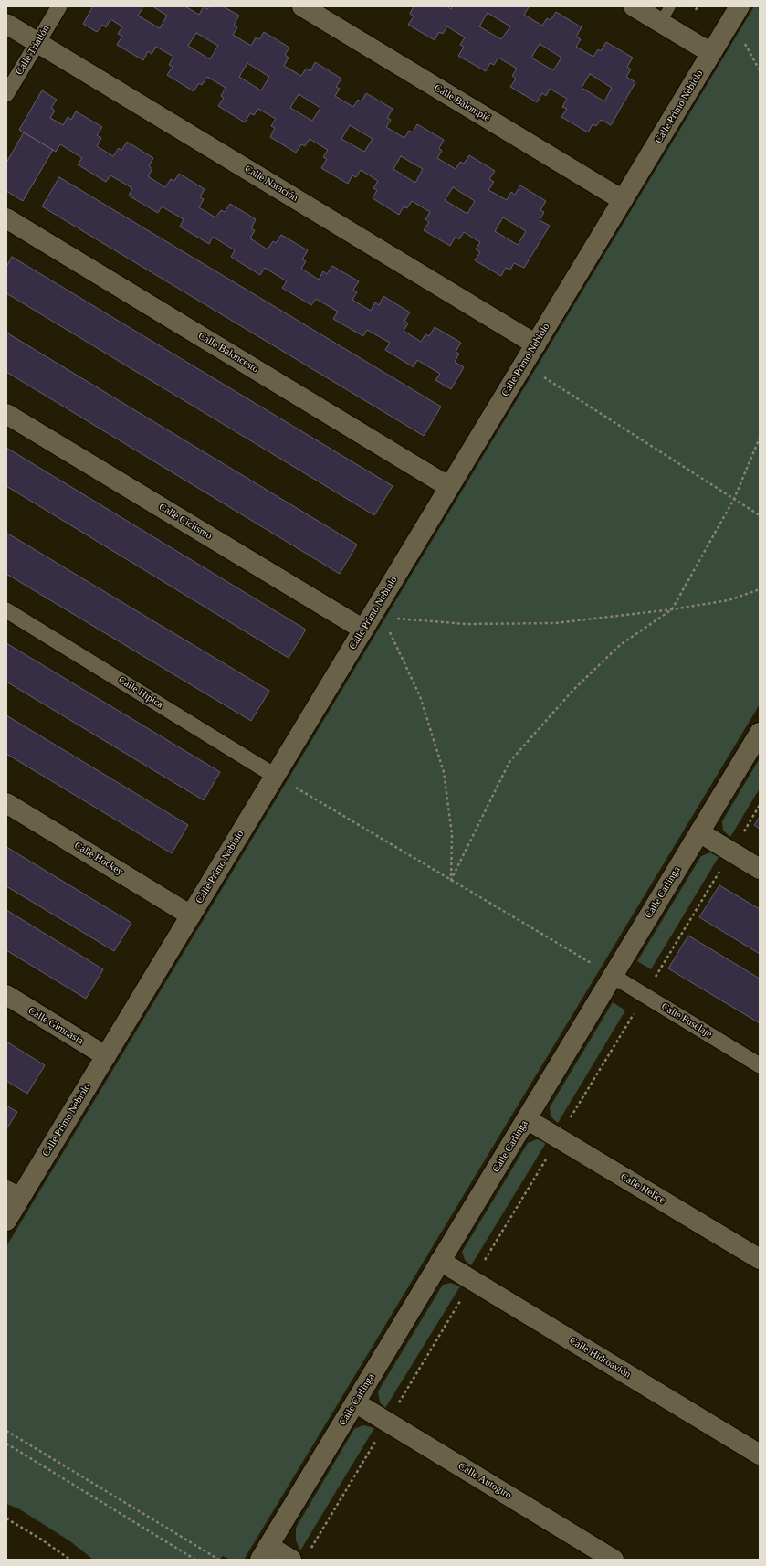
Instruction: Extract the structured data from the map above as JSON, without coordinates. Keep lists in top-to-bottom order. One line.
{"streets":{"street":["Calle Triatlón","Calle Balompié","Calle Primo Nebiolo","Calle Natación","Calle Baloncesto","Calle Ciclismo","Calle Hípica","Calle Hockey","Calle Carlinga","Calle Fuselaje","Calle Gimnasia","Calle Hélice","Calle Hidroavión","Calle Autogiro"]},"crossings":[["Calle Triatlón","Calle Natación"],["Calle Balompié","Calle Primo Nebiolo"],["Calle Primo Nebiolo","Calle Natación"],["Calle Primo Nebiolo","Calle Baloncesto"],["Calle Primo Nebiolo","Calle Ciclismo"],["Calle Primo Nebiolo","Calle Hípica"],["Calle Primo Nebiolo","Calle Hockey"],["Calle Primo Nebiolo","Calle Gimnasia"],["Calle Carlinga","Calle Fuselaje"],["Calle Carlinga","Calle Hélice"],["Calle Carlinga","Calle Hidroavión"],["Calle Carlinga","Calle Autogiro"]]}
